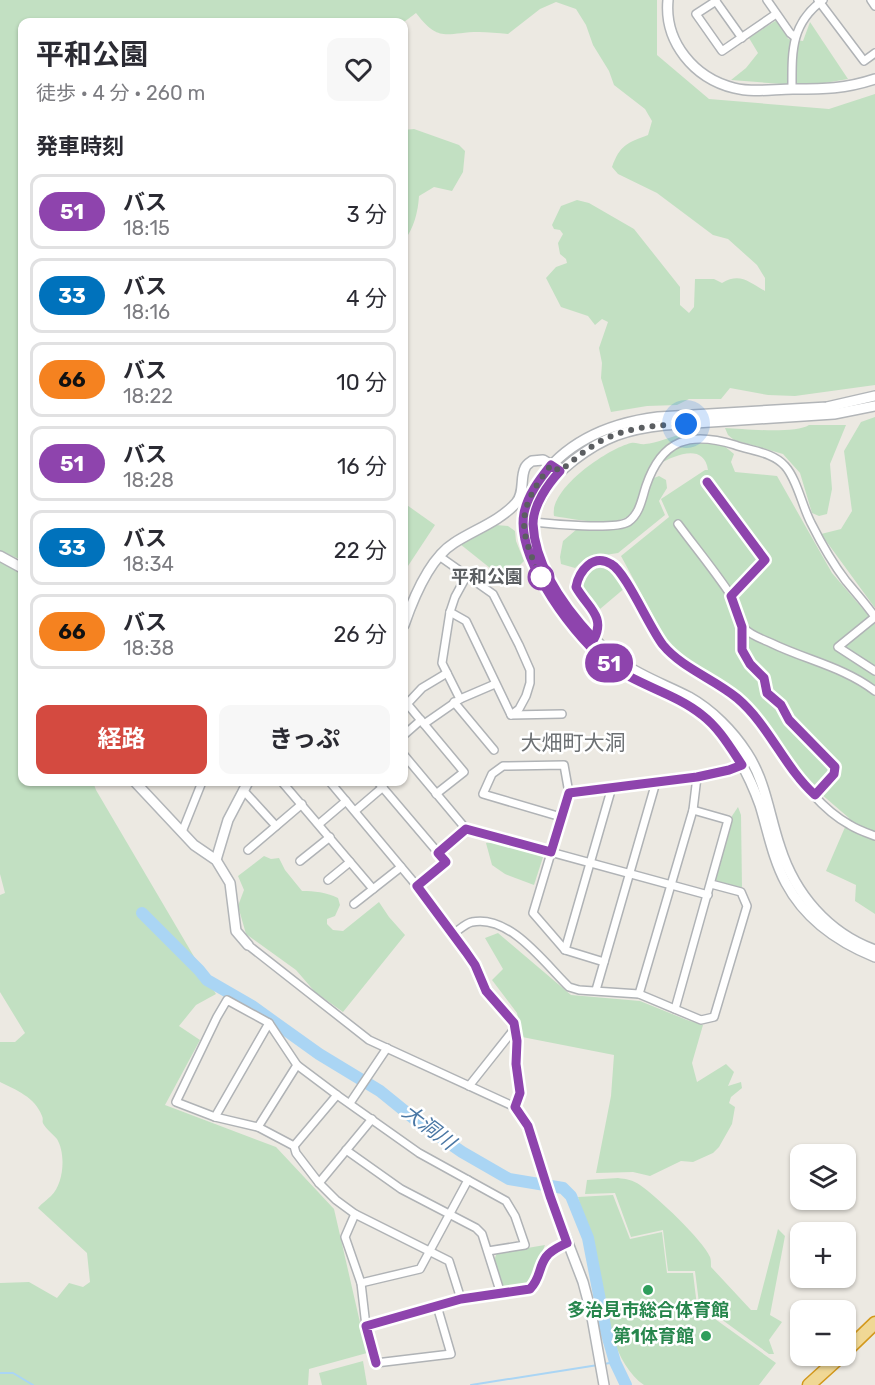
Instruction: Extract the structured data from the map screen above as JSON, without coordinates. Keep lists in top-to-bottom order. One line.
{"districts":["大畑町大洞"],"water":["大洞川"],"places":["平和公園","多治見市総合体育館","第1体育館"],"lines":["bus line 51"],"page":{"on_map":"51","heading":[["平和公園","徒歩 · 4 分 · 260 m"],"発車時刻"],"list":[{"mark":"51","name":"バス","note":"18:15","value":"3 分"},{"mark":"33","name":"バス","note":"18:16","value":"4 分"},{"mark":"66","name":"バス","note":"18:22","value":"10 分"},{"mark":"51","name":"バス","note":"18:28","value":"16 分"},{"mark":"33","name":"バス","note":"18:34","value":"22 分"},{"mark":"66","name":"バス","note":"18:38","value":"26 分"}],"buttons":["経路","きっぷ"],"map_buttons":["+","−"]}}
